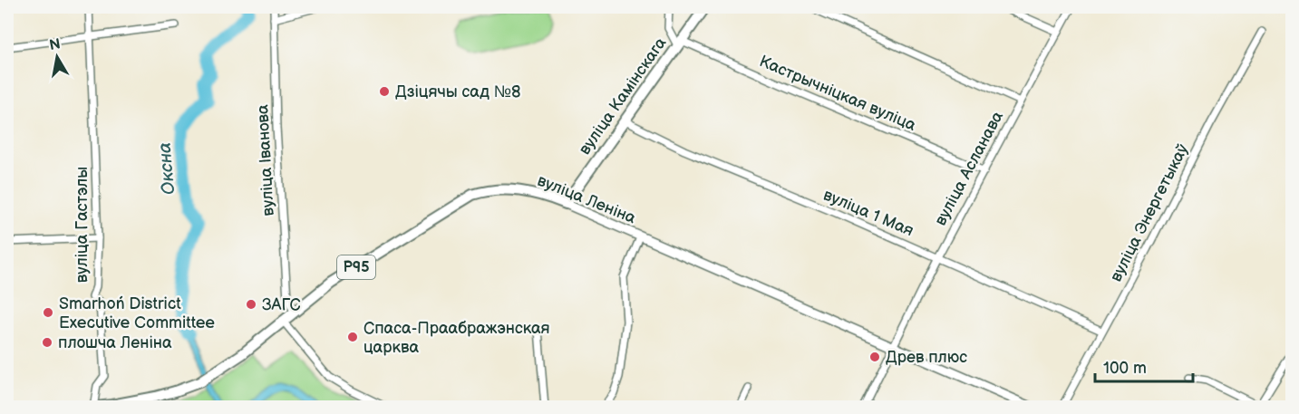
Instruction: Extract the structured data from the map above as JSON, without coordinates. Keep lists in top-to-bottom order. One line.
{"streets":{"main road":["вуліца Камінскага","вуліца Леніна","Р95"],"street":["Кастрычніцкая вуліца","вуліца Іванова","вуліца Асланава","вуліца 1 Мая","вуліца Энергетыкаў","вуліца Гастэлы"]},"crossings":[["Кастрычніцкая вуліца","вуліца Камінскага"],["Кастрычніцкая вуліца","вуліца Асланава"],["вуліца Камінскага","вуліца Леніна"],["вуліца Камінскага","вуліца 1 Мая"],["вуліца Іванова","вуліца Леніна"],["вуліца Асланава","вуліца Леніна"],["вуліца Асланава","вуліца 1 Мая"],["вуліца Леніна","вуліца Гастэлы"],["вуліца 1 Мая","вуліца Энергетыкаў"]],"water":["Оксна"],"places":["Дзіцячы сад №8","ЗАГС","Smarhoń District Executive Committee","Спаса-Праабражэнская царква","плошча Леніна","Древ плюс"],"scale_bar":"100 m","north":"top"}
